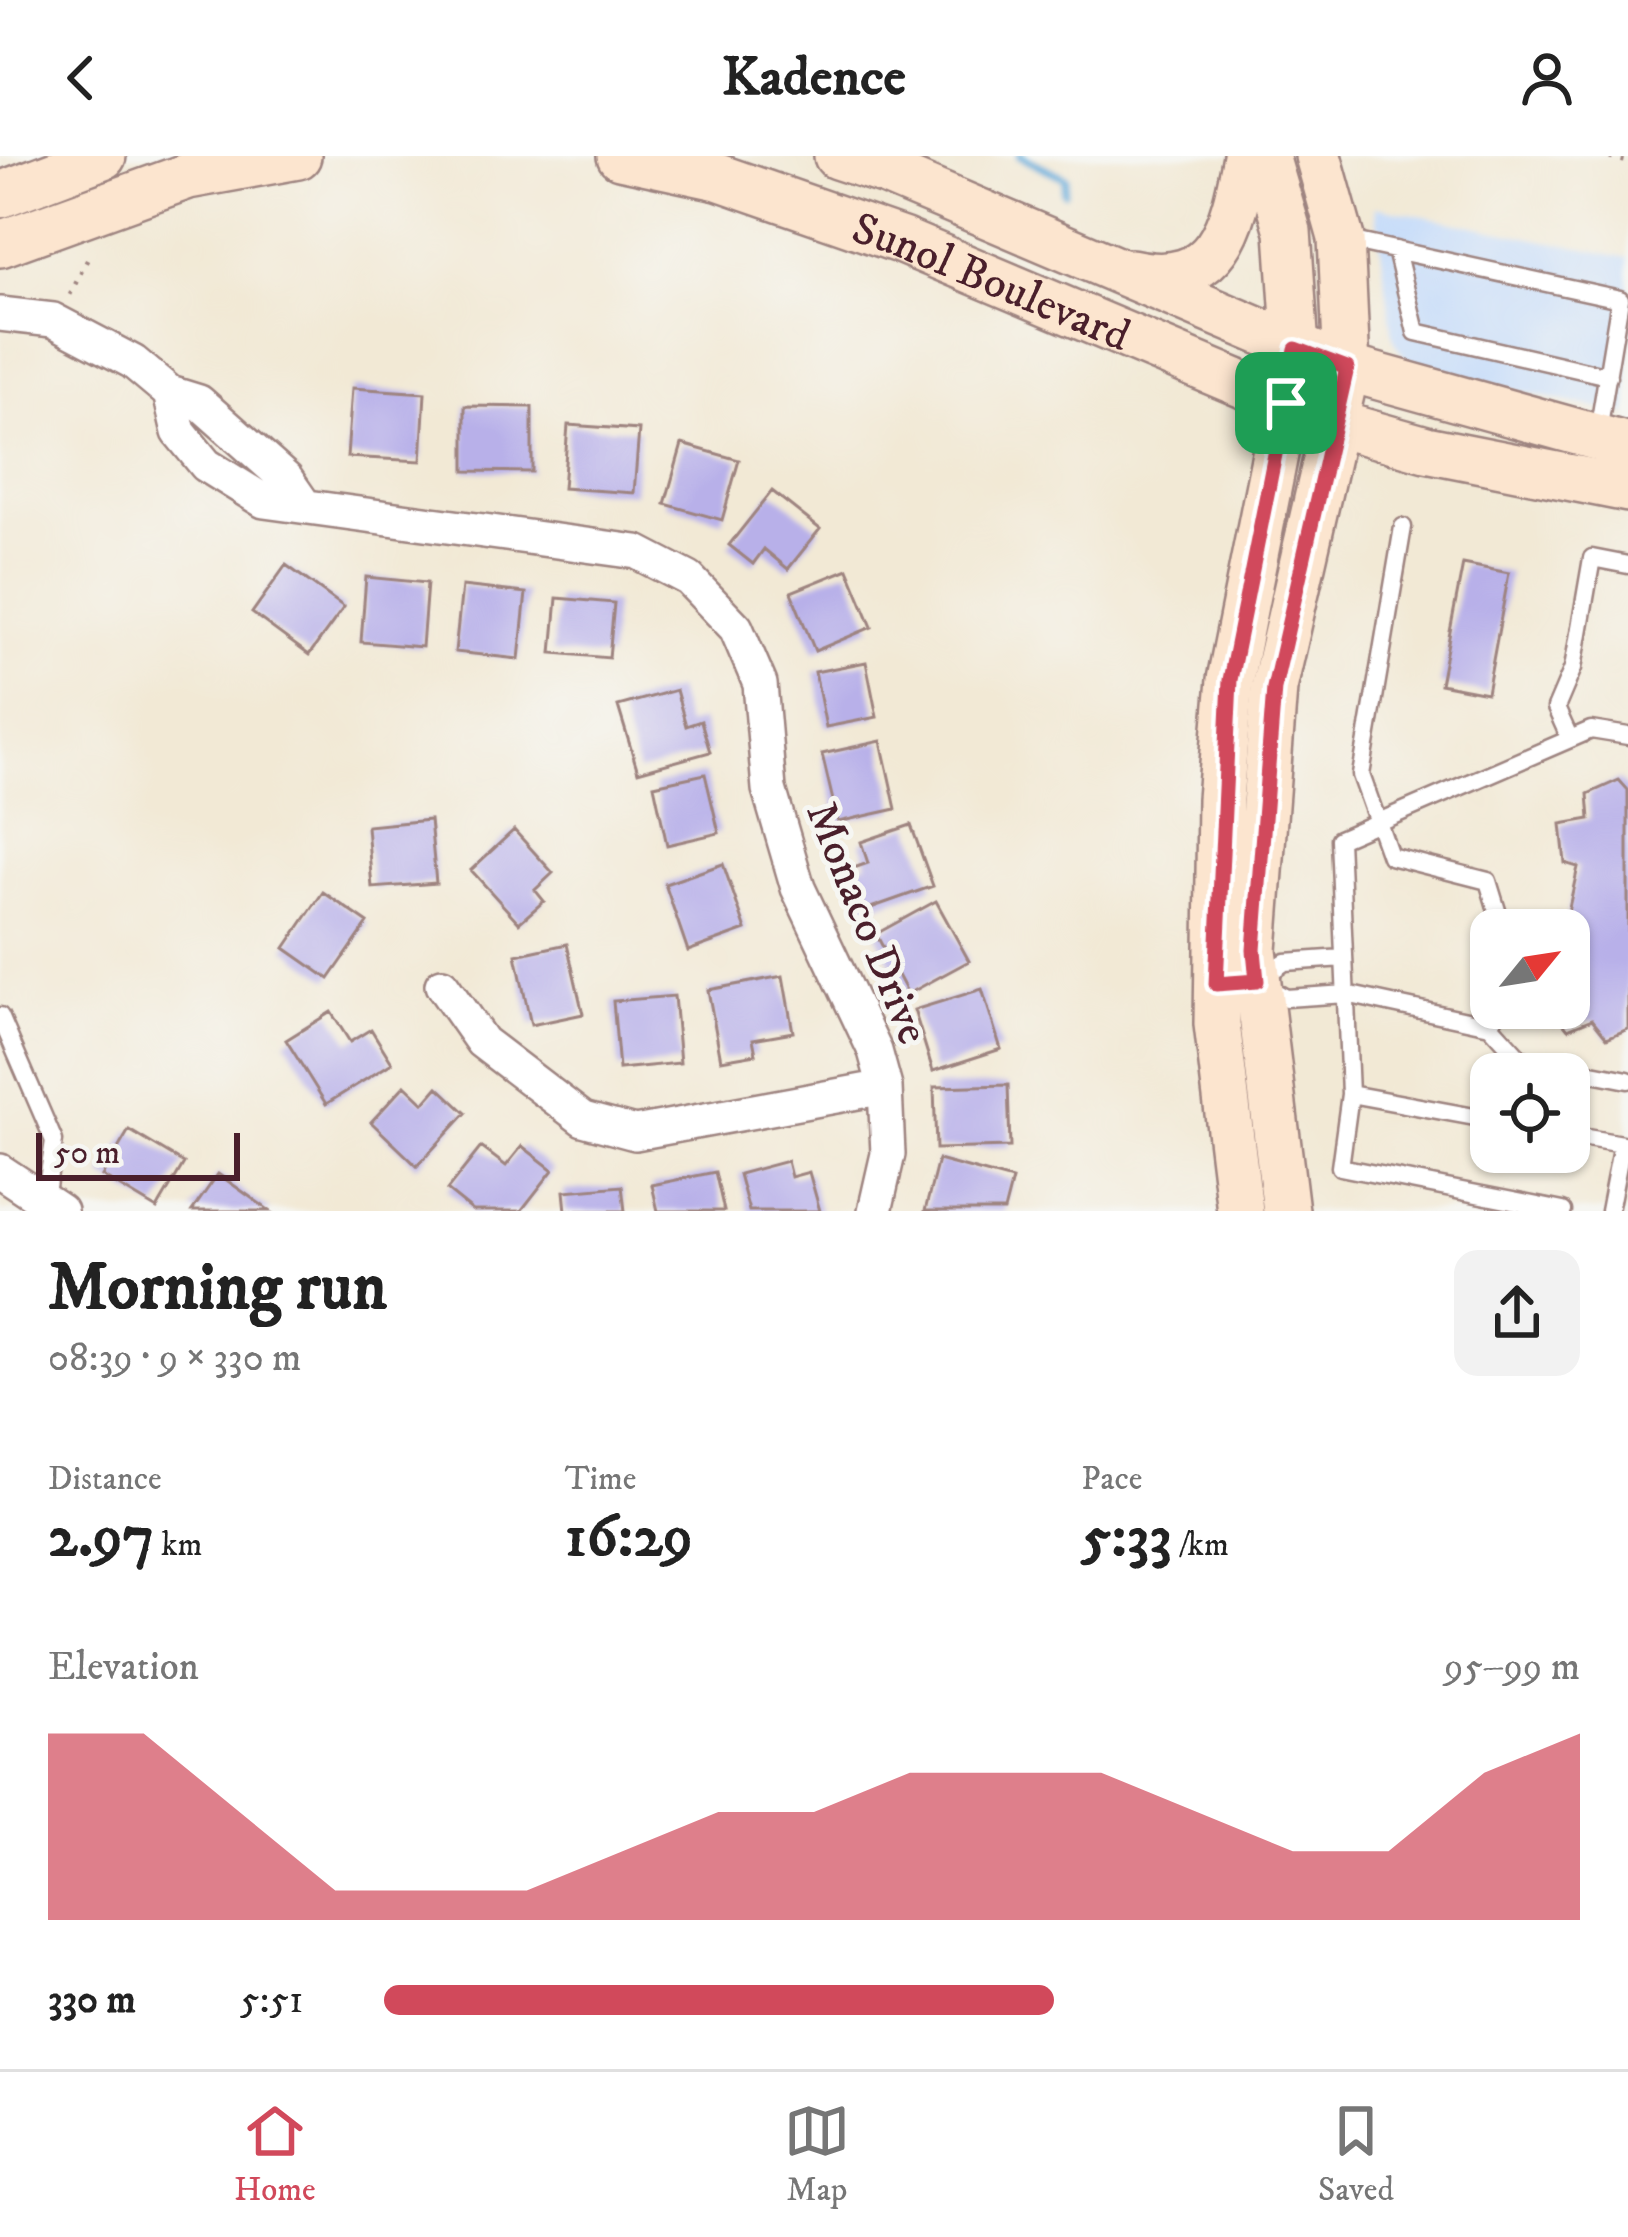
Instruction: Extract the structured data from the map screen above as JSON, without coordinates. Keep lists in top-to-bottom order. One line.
{"streets":{"main road":["Sunol Boulevard"],"street":["Monaco Drive"]},"scale_bar":"50 m","north":"top right","page":{"header":"Kadence","scale":"50 m","heading":["Morning run","08:39 · 9 × 330 m"],"stats":[["Distance","2.97 km"],["Time","16:29"],["Pace","5:33 /km"]],"chart":["Elevation","95–99 m"],"list":[{"name":"330 m","note":"5:51"}],"tabs":["Home","Map","Saved"]}}
